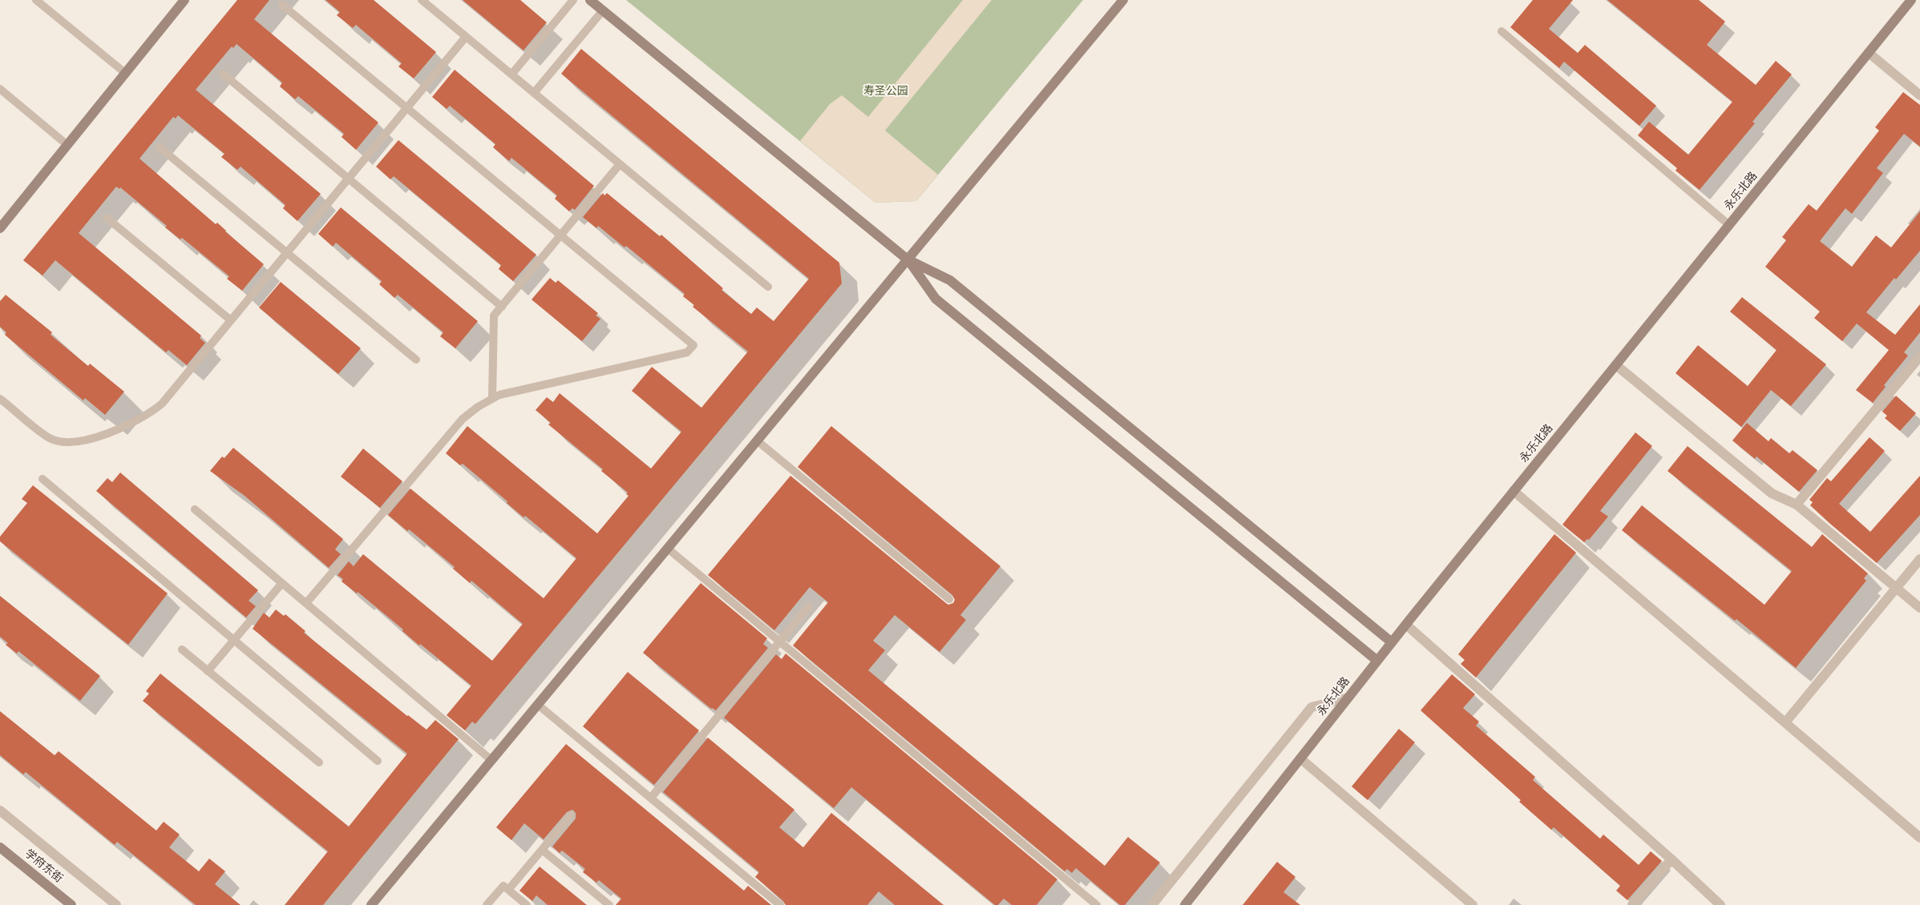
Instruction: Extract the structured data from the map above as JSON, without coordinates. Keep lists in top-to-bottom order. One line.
{"streets":{"street":["永乐北路","学府东街"]},"parks":["寿圣公园"]}
